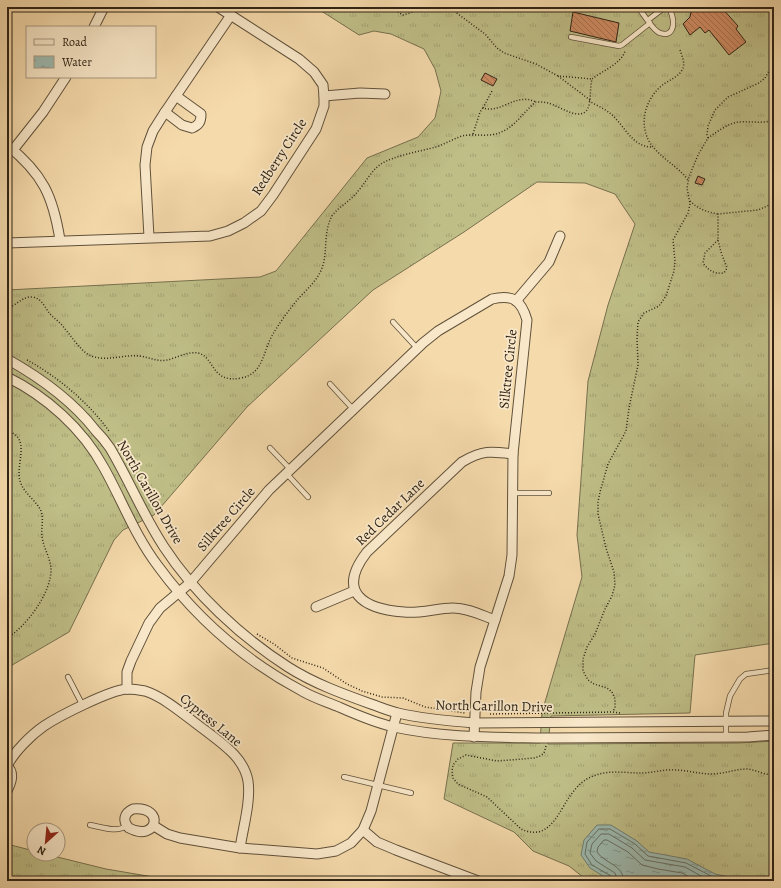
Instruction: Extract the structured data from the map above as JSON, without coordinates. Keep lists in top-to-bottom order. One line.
{"streets":{"street":["Redberry Circle","Silktree Circle","North Carillon Drive","Red Cedar Lane","Cypress Lane"]},"crossings":[["Silktree Circle","North Carillon Drive"],["Silktree Circle","Red Cedar Lane"],["Silktree Circle","Cypress Lane"]],"legend":["Road","Water"],"north":"bottom left"}
